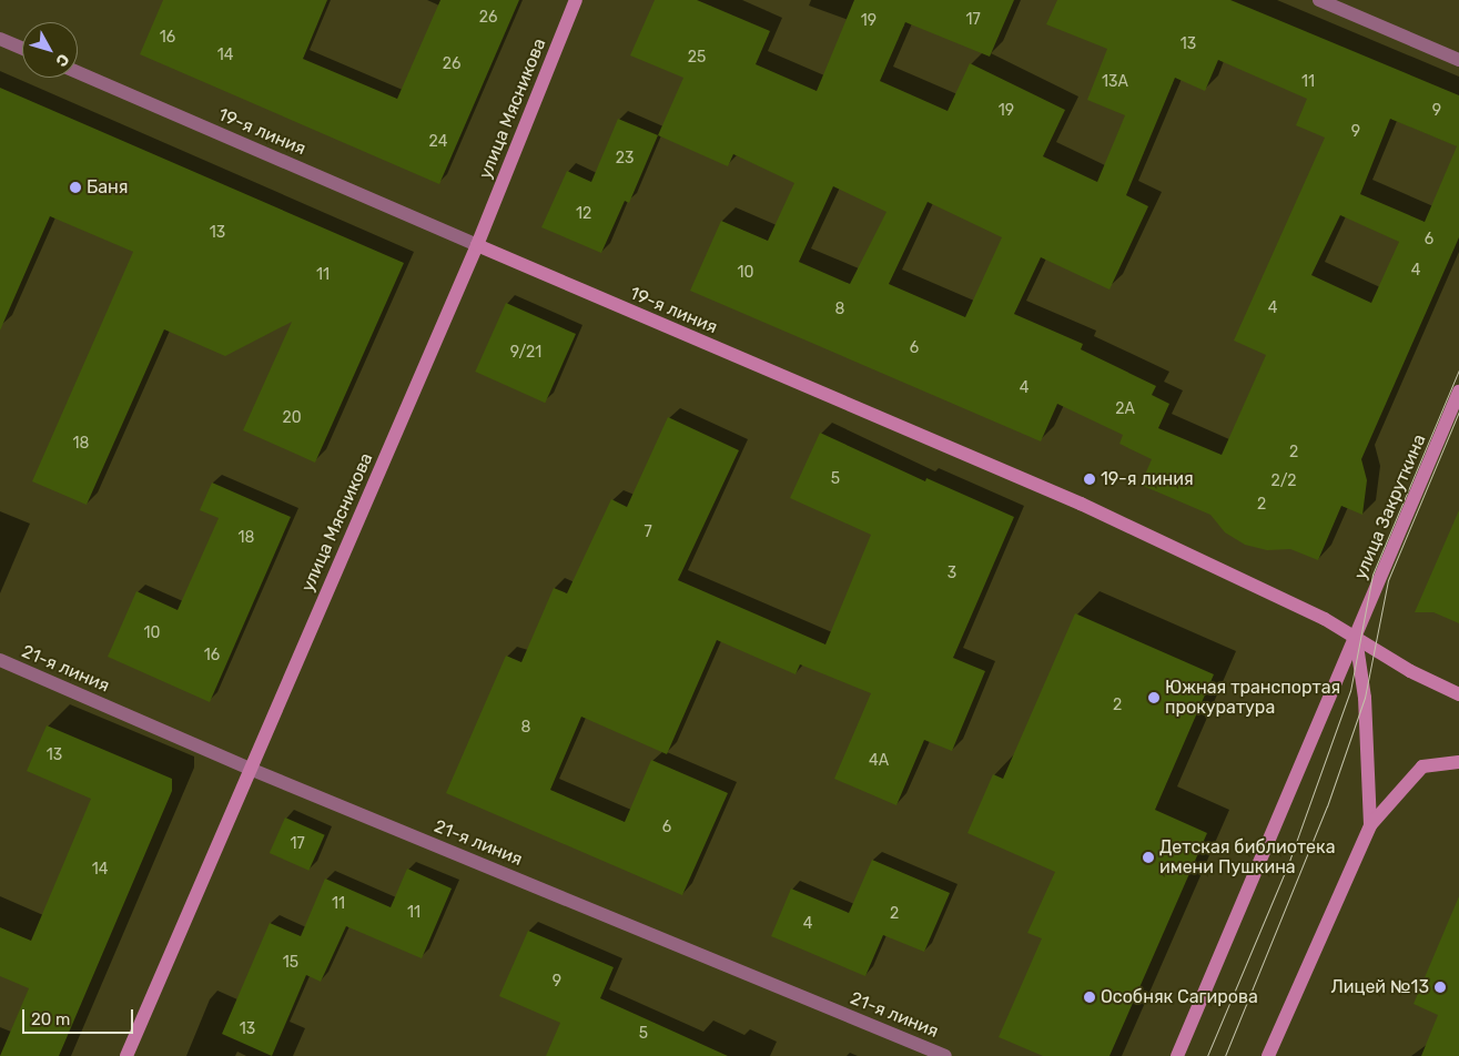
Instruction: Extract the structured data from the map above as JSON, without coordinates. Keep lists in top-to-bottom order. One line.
{"streets":{"main road":["улица Мясникова","19-я линия","улица Закруткина"],"street":["21-я линия"]},"crossings":[["улица Мясникова","19-я линия"],["улица Мясникова","21-я линия"],["19-я линия","улица Закруткина"]],"places":["Баня","19-я линия","Южная транспортая прокуратура","Детская библиотека имени Пушкина","Лицей №13","Особняк Сагирова"],"house_numbers":["26","17","19","16","13","14","25","26","13А","11","19","9","9","24","23","12","13","6","4","10","11","4","8","6","9/21","4","2А","20","18","2","5","2/2","2","7","18","3","10","16","2","8","13","4А","6","17","14","11","11","2","4","15","9","13","5"],"scale_bar":"20 m","north":"bottom right"}
